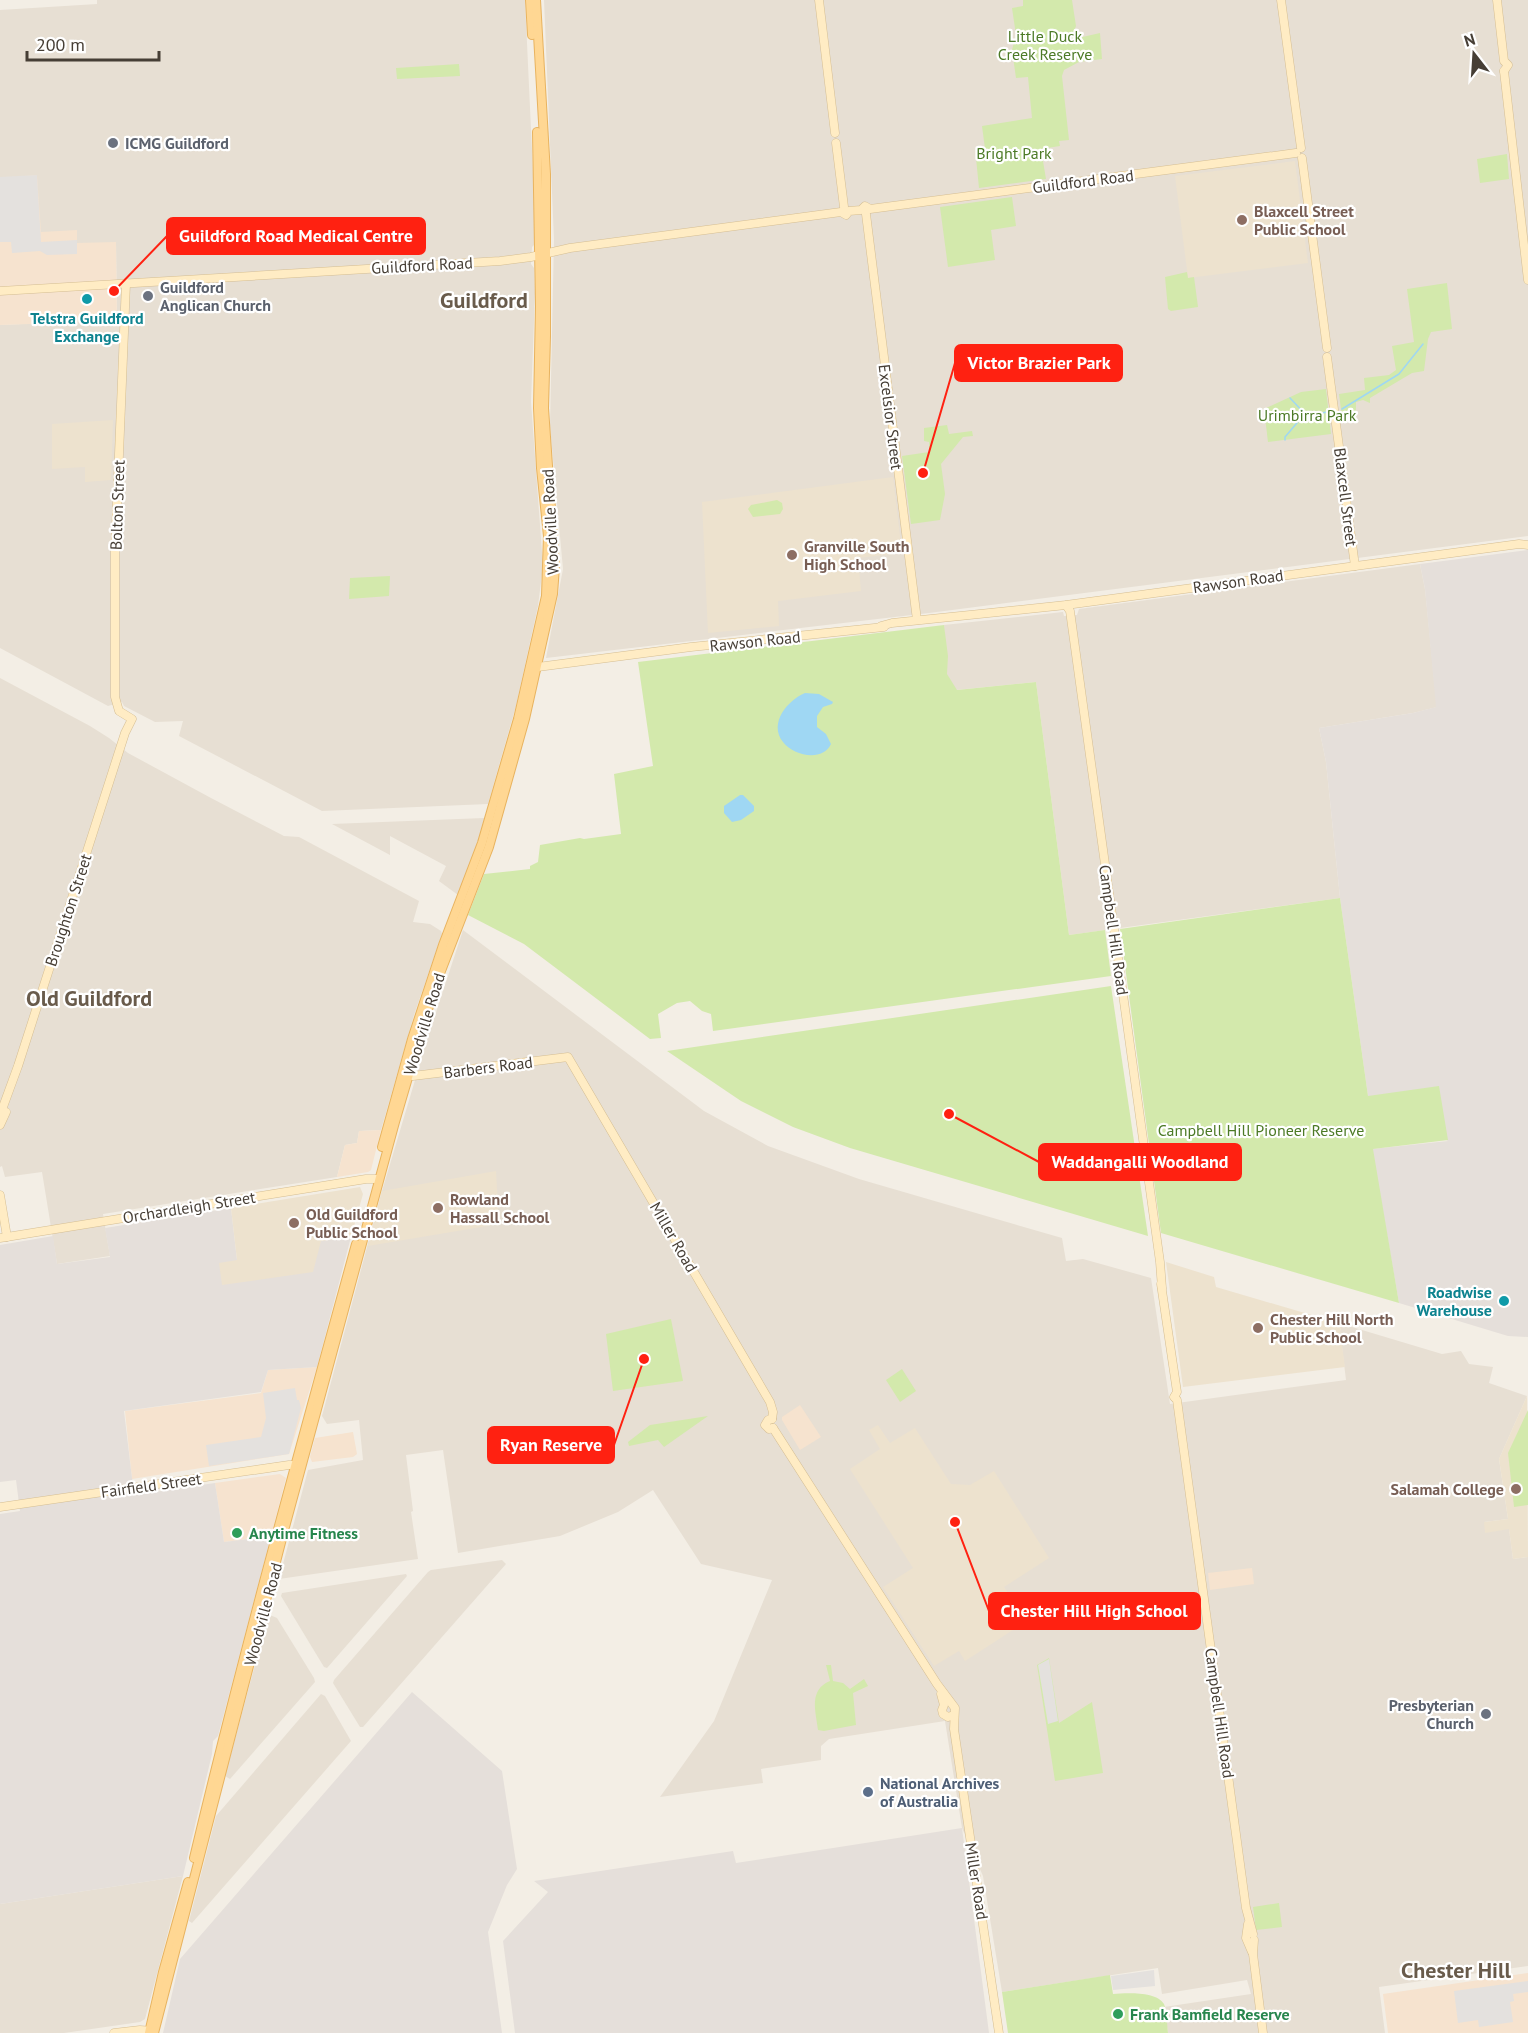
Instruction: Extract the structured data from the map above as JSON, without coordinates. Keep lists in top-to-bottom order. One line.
{"streets":{"main road":["Woodville Road"],"street":["Guildford Road","Excelsior Street","Blaxcell Street","Bolton Street","Rawson Road","Broughton Street","Campbell Hill Road","Barbers Road","Orchardleigh Street","Miller Road","Fairfield Street"]},"crossings":[["Guildford Road","Excelsior Street"],["Guildford Road","Blaxcell Street"],["Guildford Road","Bolton Street"],["Guildford Road","Woodville Road"],["Excelsior Street","Rawson Road"],["Blaxcell Street","Rawson Road"],["Bolton Street","Broughton Street"],["Woodville Road","Rawson Road"],["Woodville Road","Barbers Road"],["Woodville Road","Orchardleigh Street"],["Woodville Road","Fairfield Street"],["Rawson Road","Campbell Hill Road"],["Barbers Road","Miller Road"]],"districts":["Guildford","Old Guildford","Chester Hill"],"parks":["Little Duck Creek Reserve","Bright Park","Urimbirra Park","Campbell Hill Pioneer Reserve"],"places":["ICMG Guildford","Blaxcell Street Public School","Guildford Road Medical Centre","Guildford Anglican Church","Telstra Guildford Exchange","Victor Brazier Park","Granville South High School","Waddangalli Woodland","Rowland Hassall School","Old Guildford Public School","Roadwise Warehouse","Chester Hill North Public School","Ryan Reserve","Salamah College","Chester Hill High School","Anytime Fitness","Presbyterian Church","National Archives of Australia","Frank Bamfield Reserve"],"scale_bar":"200 m","north":"top"}
